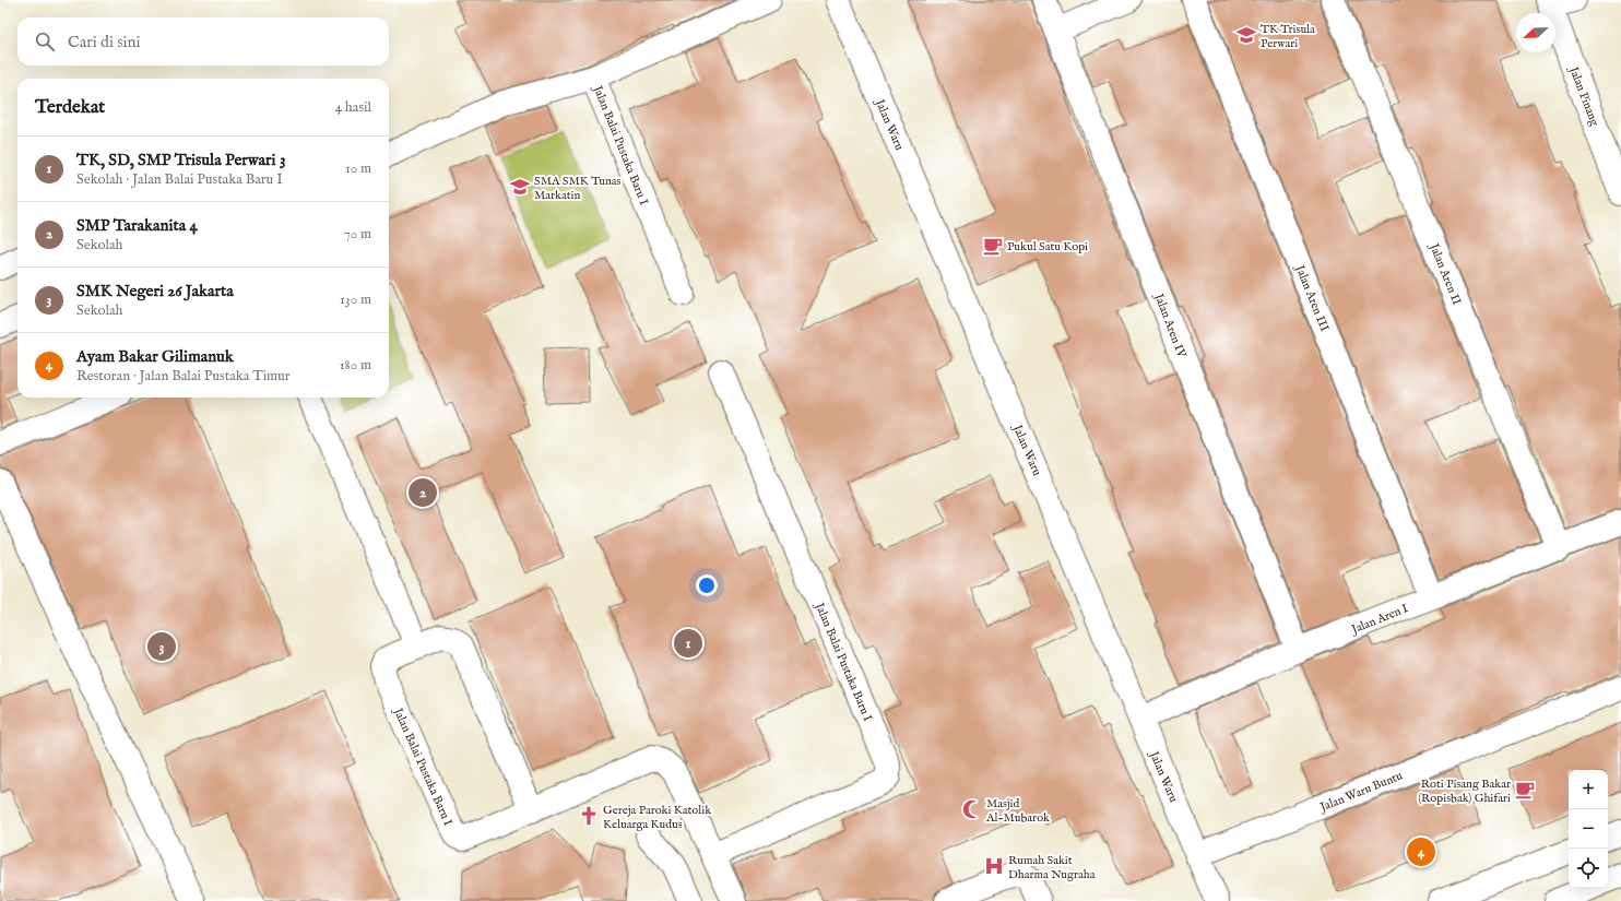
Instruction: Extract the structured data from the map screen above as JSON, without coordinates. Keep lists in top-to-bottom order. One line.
{"streets":{"street":["Jalan Pinang","Jalan Waru","Jalan Balai Pustaka Baru I","Jalan Aren II","Jalan Aren III","Jalan Aren IV","Jalan Aren I","Jalan Waru Buntu"]},"crossings":[["Jalan Waru","Jalan Aren I"],["Jalan Waru","Jalan Waru Buntu"],["Jalan Aren II","Jalan Aren I"],["Jalan Aren III","Jalan Aren I"],["Jalan Aren IV","Jalan Aren I"]],"places":{"school or university":["TK Trisula Perwari","SMA SMK Tunas Markatin"],"cafe":["Pukul Satu Kopi","Roti Pisang Bakar (Ropisbak) Ghifari"],"mosque":["Masjid Al-Mubarok"],"church":["Gereja Paroki Katolik Keluarga Kudus"],"hospital":["Rumah Sakit Dharma Nugraha"]},"north":"bottom left","page":{"search":"Cari di sini","heading":["Terdekat","4 hasil"],"list":[{"mark":"1","name":"TK, SD, SMP Trisula Perwari 3","note":"Sekolah · Jalan Balai Pustaka Baru I","value":"10 m"},{"mark":"2","name":"SMP Tarakanita 4","note":"Sekolah","value":"70 m"},{"mark":"3","name":"SMK Negeri 26 Jakarta","note":"Sekolah","value":"130 m"},{"mark":"4","name":"Ayam Bakar Gilimanuk","note":"Restoran · Jalan Balai Pustaka Timur","value":"180 m"}],"pins":["2","1","3","4"],"map_buttons":["+","−"]}}
